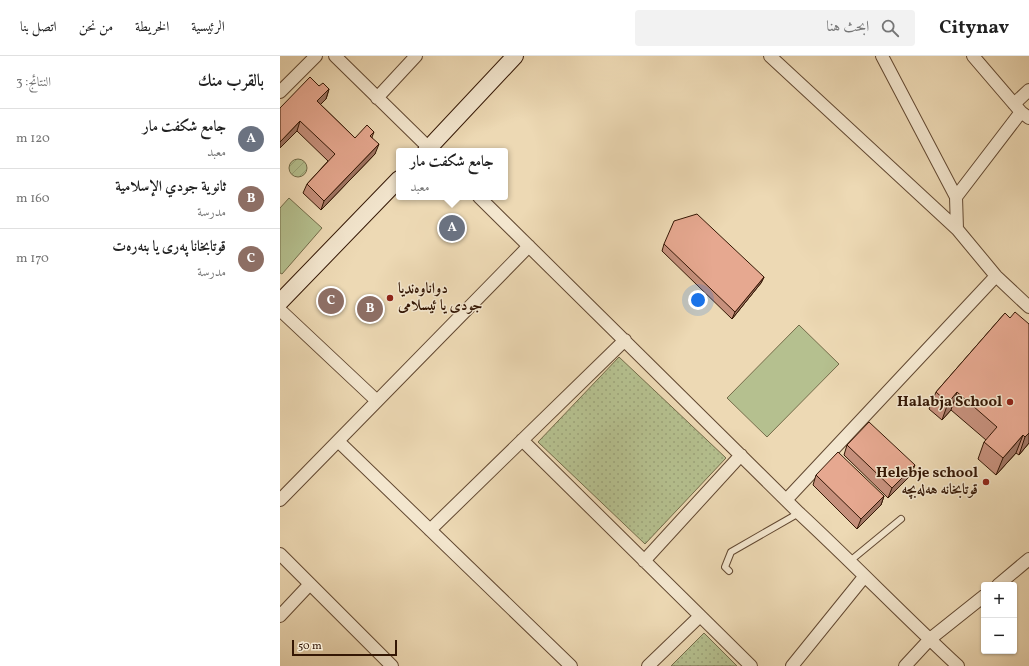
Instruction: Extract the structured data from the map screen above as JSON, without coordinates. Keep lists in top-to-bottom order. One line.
{"places":["دواناوەندیا جودی یا ئیسلامی","Halabja School","Helebje school قوتابخانە هەلەبچە"],"scale_bar":"50 m","page":{"header":"Citynav","search":"ابحث هنا","nav":["الرئيسية","الخريطة","من نحن","اتصل بنا"],"heading":["بالقرب منك","النتائج: 3"],"list":[{"mark":"A","name":"جامع شكفت مار","note":"معبد","value":"120 m"},{"mark":"B","name":"ثانوية جودي الإسلامية","note":"مدرسة","value":"160 m"},{"mark":"C","name":"قوتابخانا پەری یا بنەرەت","note":"مدرسة","value":"170 m"}],"popup":["جامع شكفت مار","معبد"],"pins":["A","C","B"],"map_buttons":["+","−"],"scale":"50 m"}}
